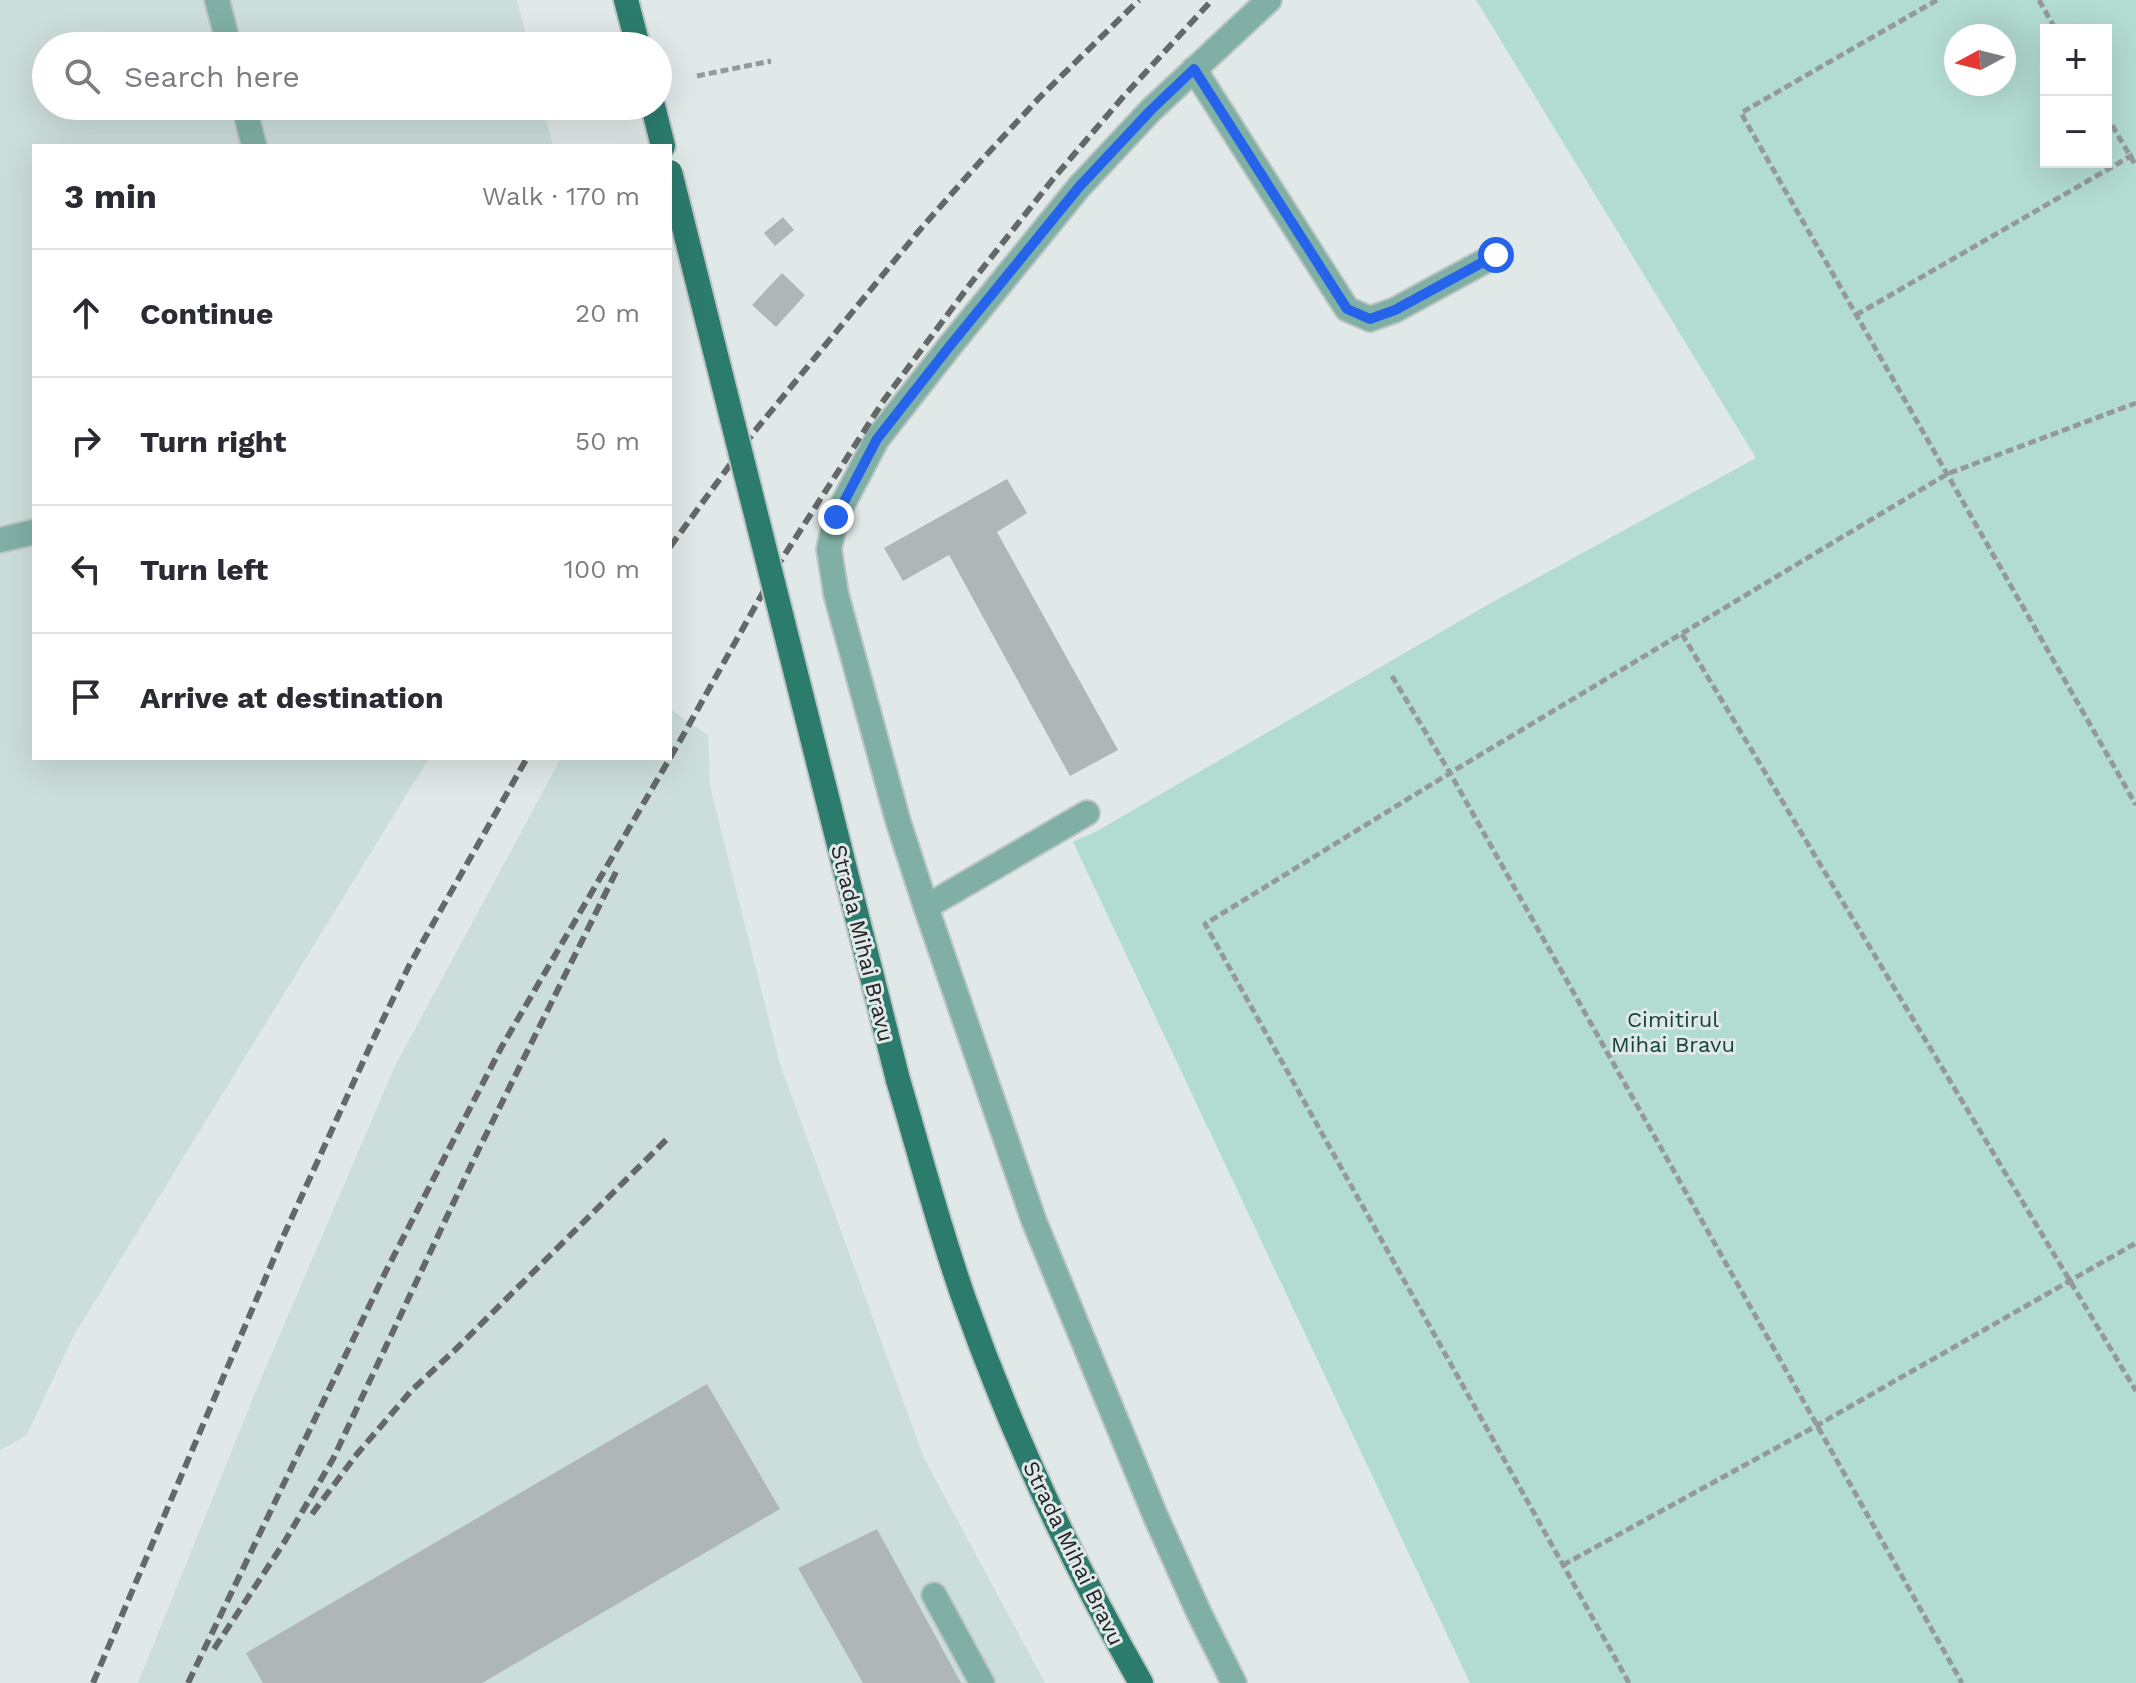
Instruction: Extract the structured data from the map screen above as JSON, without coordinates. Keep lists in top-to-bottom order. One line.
{"streets":{"main road":["Strada Mihai Bravu"]},"parks":["Cimitirul Mihai Bravu"],"north":"left","page":{"map_buttons":["+","−"],"search":"Search here","heading":["3 min","Walk · 170 m"],"list":[["Continue","20 m"],["Turn right","50 m"],["Turn left","100 m"],"Arrive at destination"]}}
